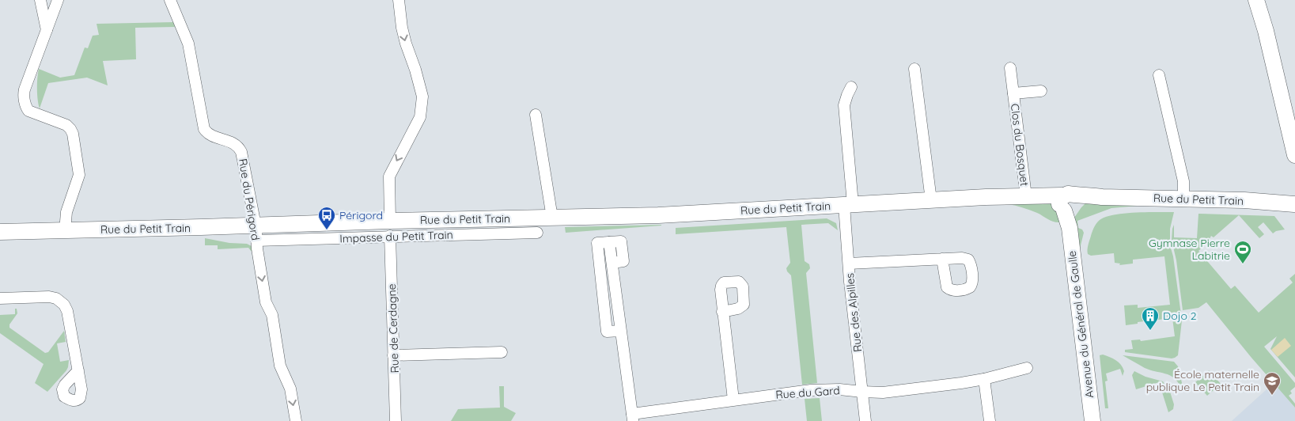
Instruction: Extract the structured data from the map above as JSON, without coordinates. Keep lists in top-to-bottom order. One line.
{"streets":{"street":["Clos du Bosquet","Rue du Périgord","Rue du Petit Train","Impasse du Petit Train","Rue des Alpilles","Avenue du Général de Gaulle","Rue de Cerdagne","Rue du Gard"]},"crossings":[["Clos du Bosquet","Rue du Petit Train"],["Rue du Périgord","Rue du Petit Train"],["Rue du Périgord","Impasse du Petit Train"],["Rue du Petit Train","Impasse du Petit Train"],["Rue du Petit Train","Rue des Alpilles"],["Rue du Petit Train","Avenue du Général de Gaulle"],["Rue du Petit Train","Rue de Cerdagne"],["Impasse du Petit Train","Rue de Cerdagne"],["Rue des Alpilles","Rue du Gard"]],"one_way":["Rue du Périgord","Rue de Cerdagne"],"places":{"bus stop":["Périgord"],"sports":["Gymnase Pierre Labitrie"],"building":["Dojo 2"],"school or university":["École maternelle publique Le Petit Train"]}}
